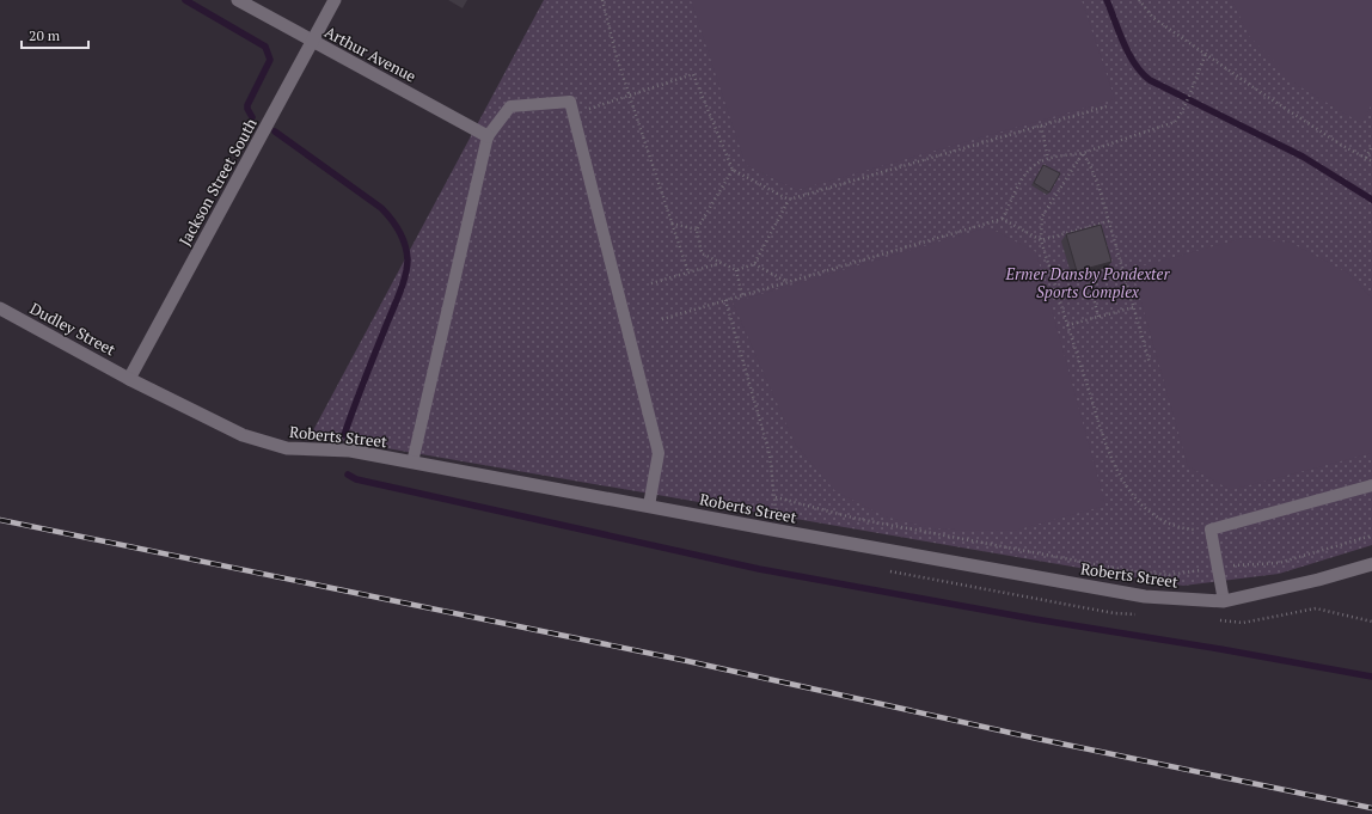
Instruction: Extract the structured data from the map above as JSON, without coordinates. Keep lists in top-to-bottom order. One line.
{"streets":{"street":["Arthur Avenue","Jackson Street South","Dudley Street","Roberts Street"]},"crossings":[["Arthur Avenue","Jackson Street South"],["Jackson Street South","Dudley Street"],["Jackson Street South","Roberts Street"],["Dudley Street","Roberts Street"]],"parks":["Ermer Dansby Pondexter Sports Complex"],"scale_bar":"20 m"}
